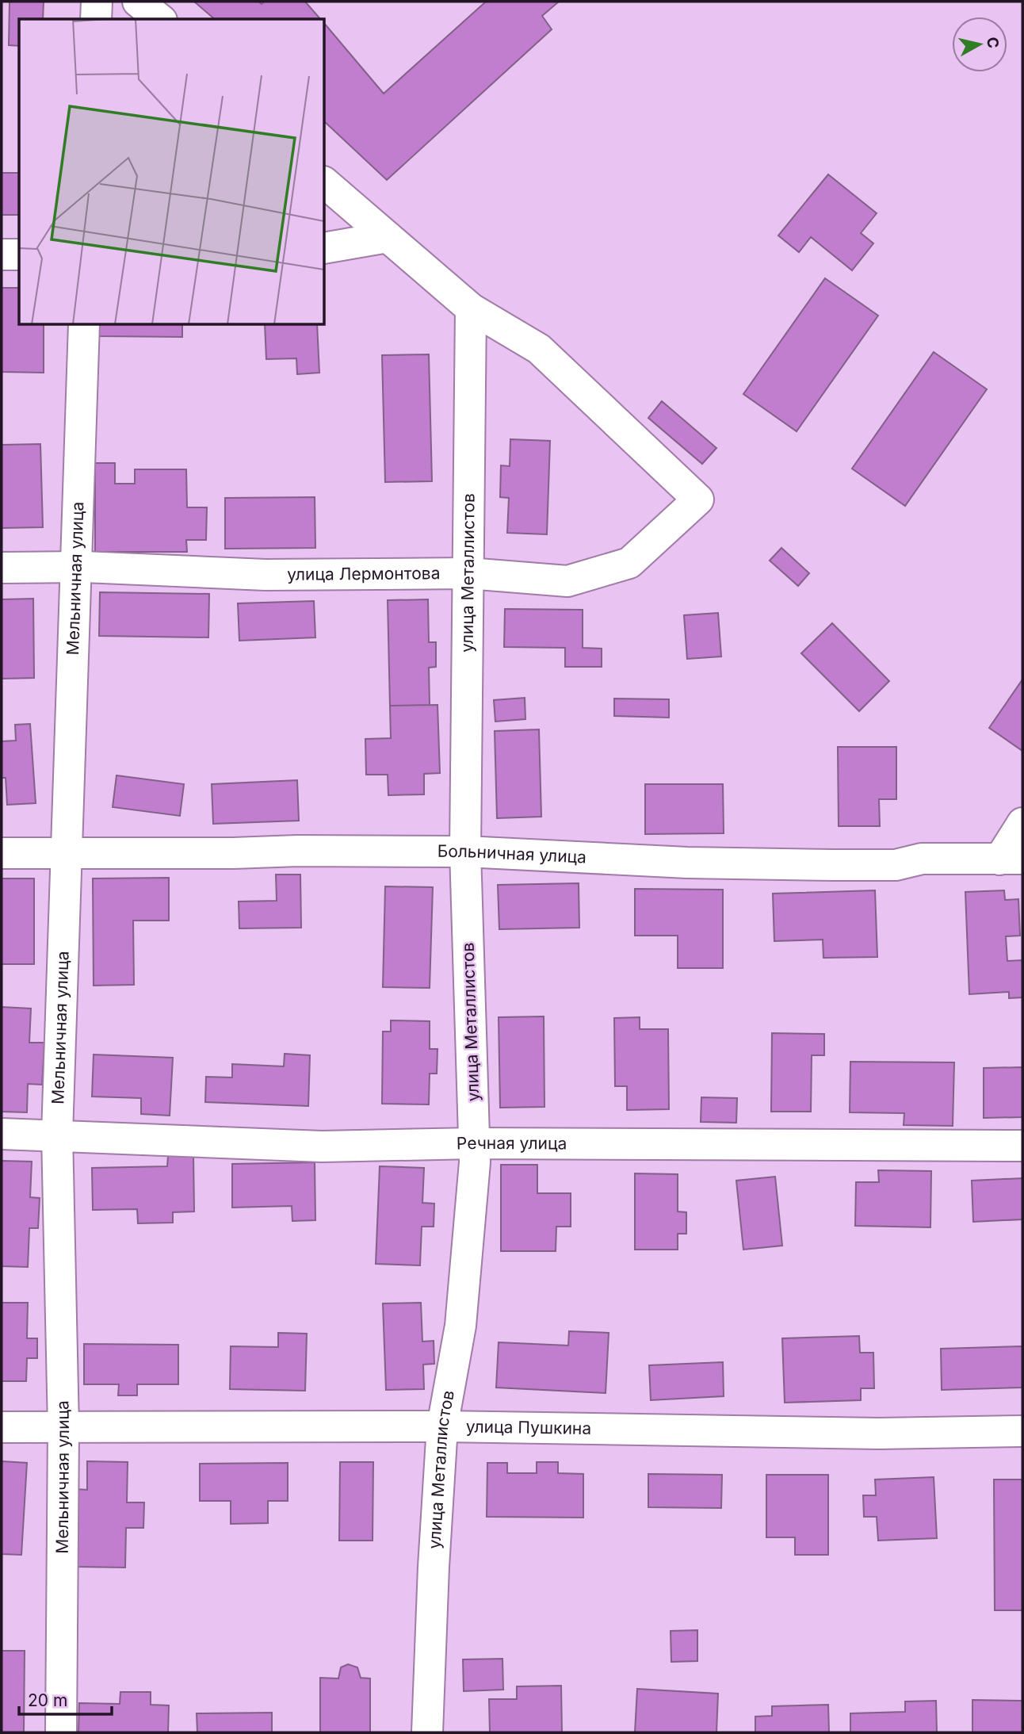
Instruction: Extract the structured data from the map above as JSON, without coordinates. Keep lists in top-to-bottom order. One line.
{"streets":{"street":["улица Металлистов","улица Лермонтова","Мельничная улица","Больничная улица","Речная улица","улица Пушкина"]},"crossings":[["улица Металлистов","улица Лермонтова"],["улица Металлистов","Больничная улица"],["улица Металлистов","Речная улица"],["улица Металлистов","улица Пушкина"],["улица Лермонтова","Мельничная улица"],["Мельничная улица","Больничная улица"],["Мельничная улица","Речная улица"],["Мельничная улица","улица Пушкина"]],"scale_bar":"20 m","north":"right"}
